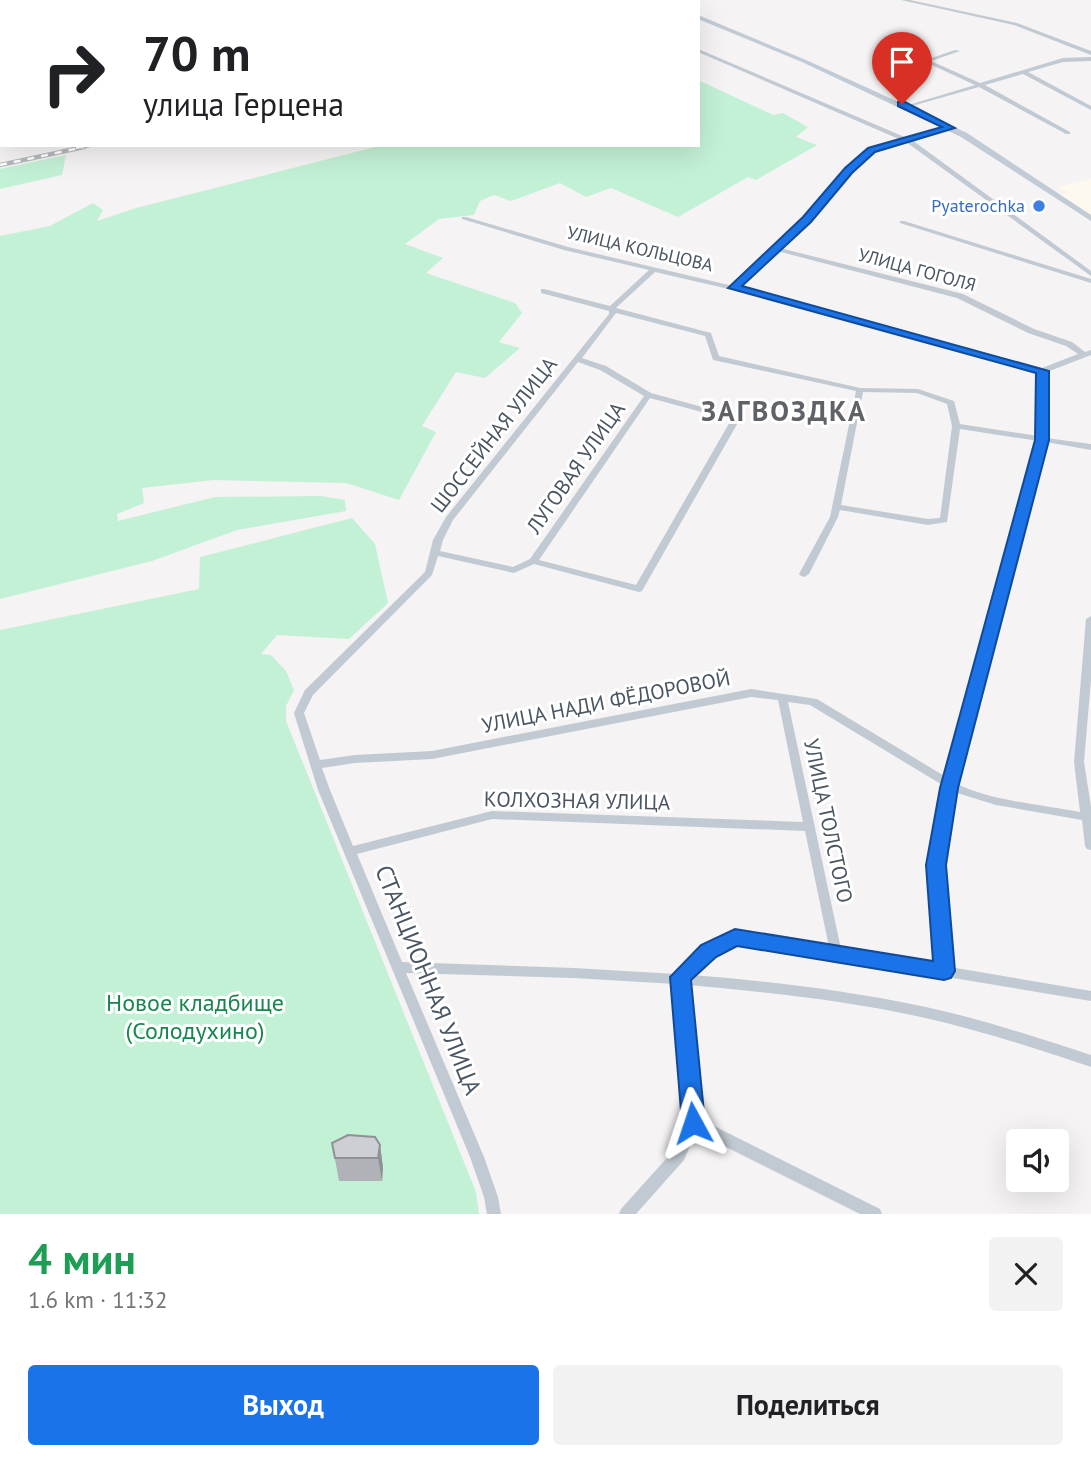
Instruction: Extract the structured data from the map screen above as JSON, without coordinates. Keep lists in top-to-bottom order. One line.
{"streets":{"street":["УЛИЦА КОЛЬЦОВА","УЛИЦА ГОГОЛЯ","ШОССЕЙНАЯ УЛИЦА","ЛУГОВАЯ УЛИЦА","УЛИЦА НАДИ ФЁДОРОВОЙ","КОЛХОЗНАЯ УЛИЦА","УЛИЦА ТОЛСТОГО","СТАНЦИОННАЯ УЛИЦА"]},"crossings":[["УЛИЦА КОЛЬЦОВА","ШОССЕЙНАЯ УЛИЦА"],["ШОССЕЙНАЯ УЛИЦА","УЛИЦА НАДИ ФЁДОРОВОЙ"],["ШОССЕЙНАЯ УЛИЦА","СТАНЦИОННАЯ УЛИЦА"],["УЛИЦА НАДИ ФЁДОРОВОЙ","УЛИЦА ТОЛСТОГО"],["УЛИЦА НАДИ ФЁДОРОВОЙ","СТАНЦИОННАЯ УЛИЦА"],["КОЛХОЗНАЯ УЛИЦА","УЛИЦА ТОЛСТОГО"],["КОЛХОЗНАЯ УЛИЦА","СТАНЦИОННАЯ УЛИЦА"]],"districts":["ЗАГВОЗДКА"],"parks":["Новое кладбище (Солодухино)"],"places":["Pyaterochka"],"page":{"turn":["70 m","улица Герцена"],"heading":["4 мин","1.6 km · 11:32"],"buttons":["Выход","Поделиться"]}}
